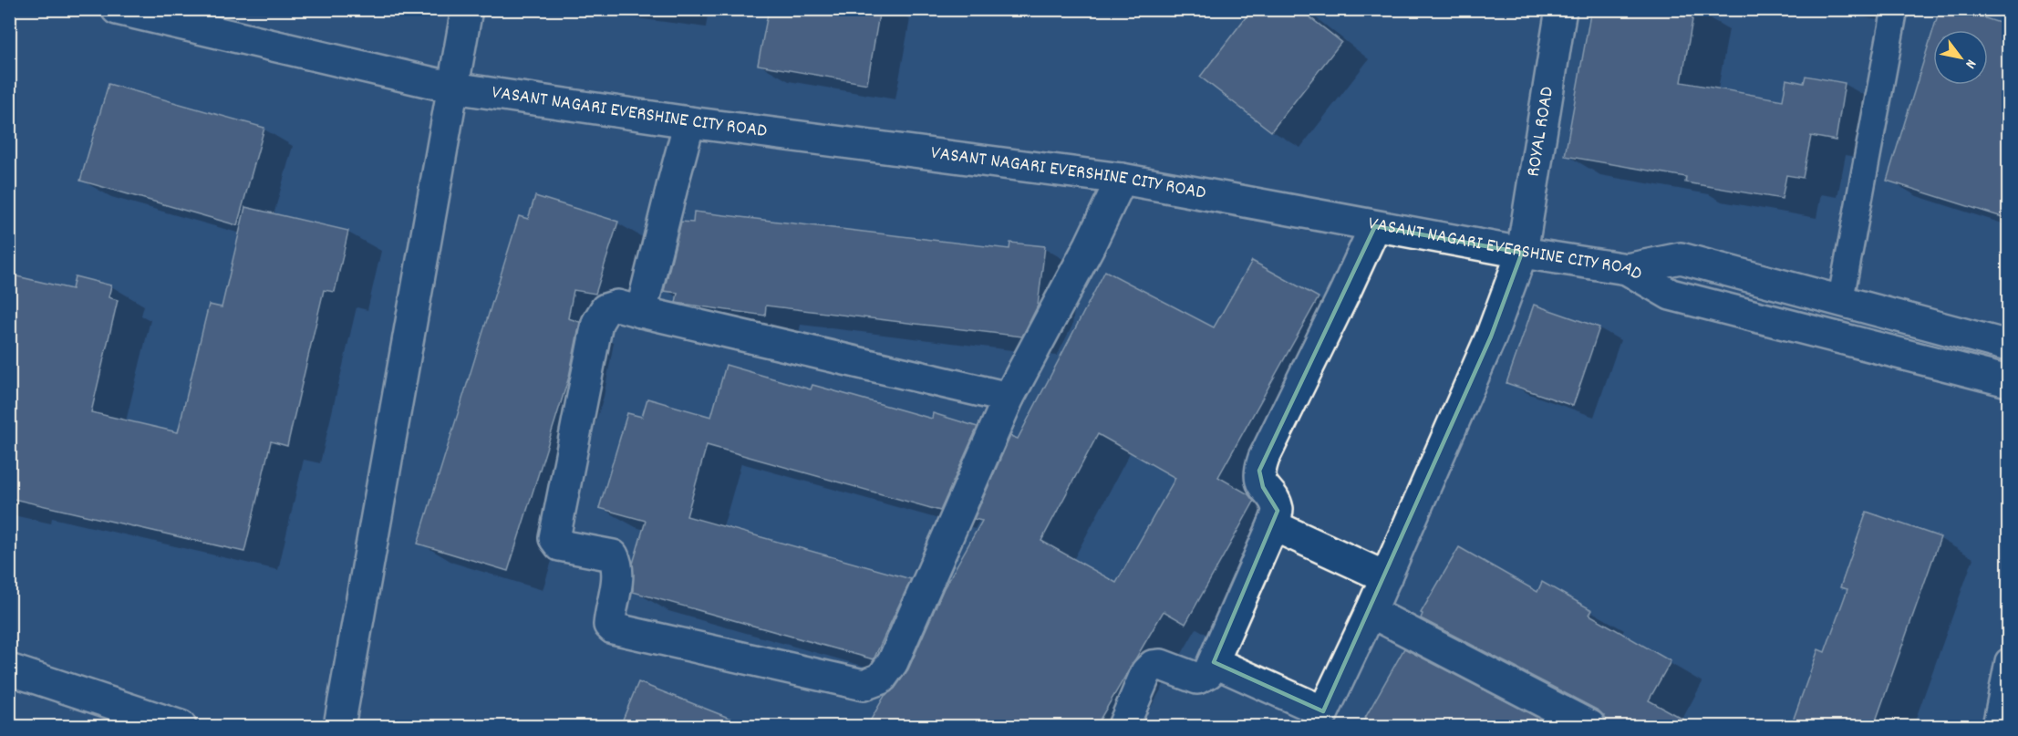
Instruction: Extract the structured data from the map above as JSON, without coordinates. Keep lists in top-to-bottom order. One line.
{"streets":{"street":["VASANT NAGARI EVERSHINE CITY ROAD","ROYAL ROAD"]},"crossings":[["VASANT NAGARI EVERSHINE CITY ROAD","ROYAL ROAD"]],"north":"bottom right"}
